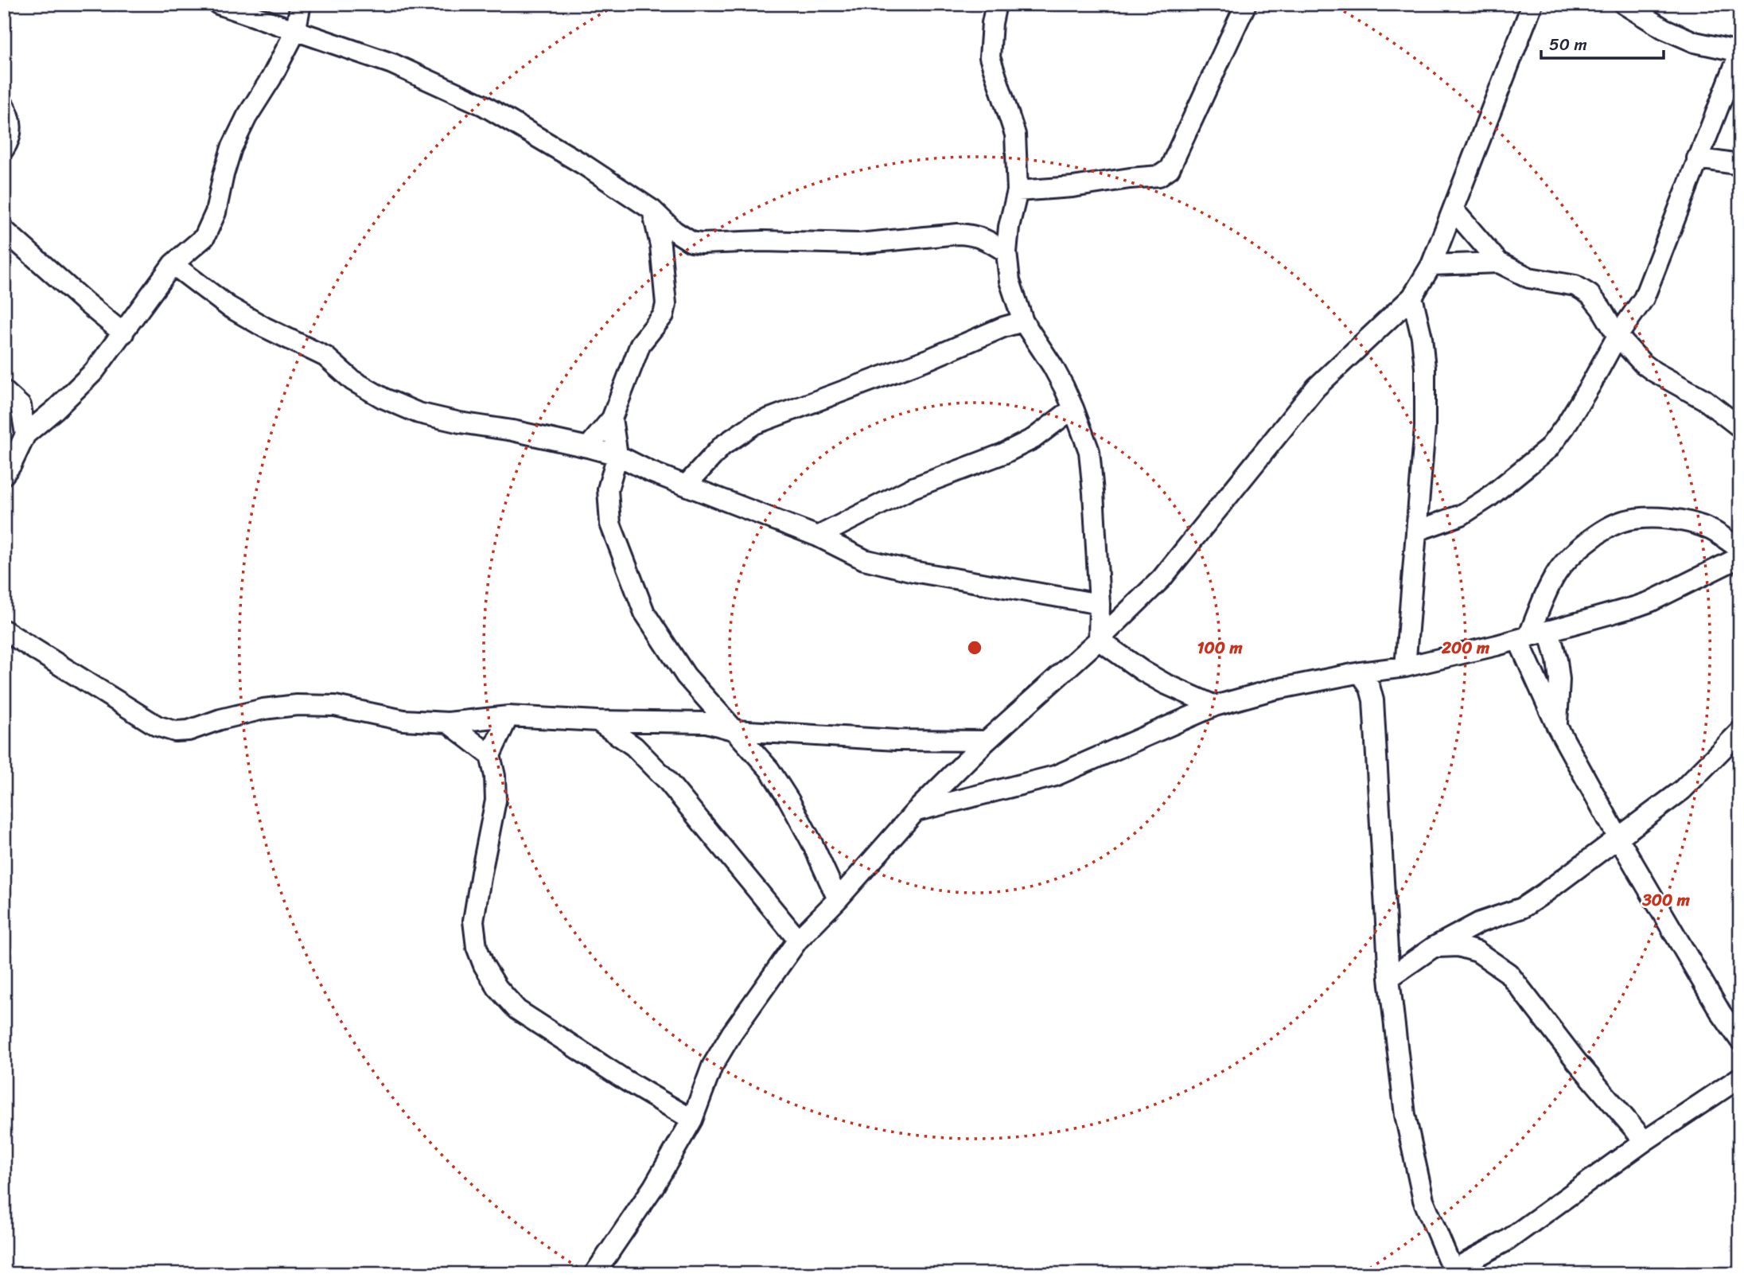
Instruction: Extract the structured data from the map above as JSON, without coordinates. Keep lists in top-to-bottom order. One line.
{"scale_bar":"50 m","rings":["100 m","200 m","300 m"]}
